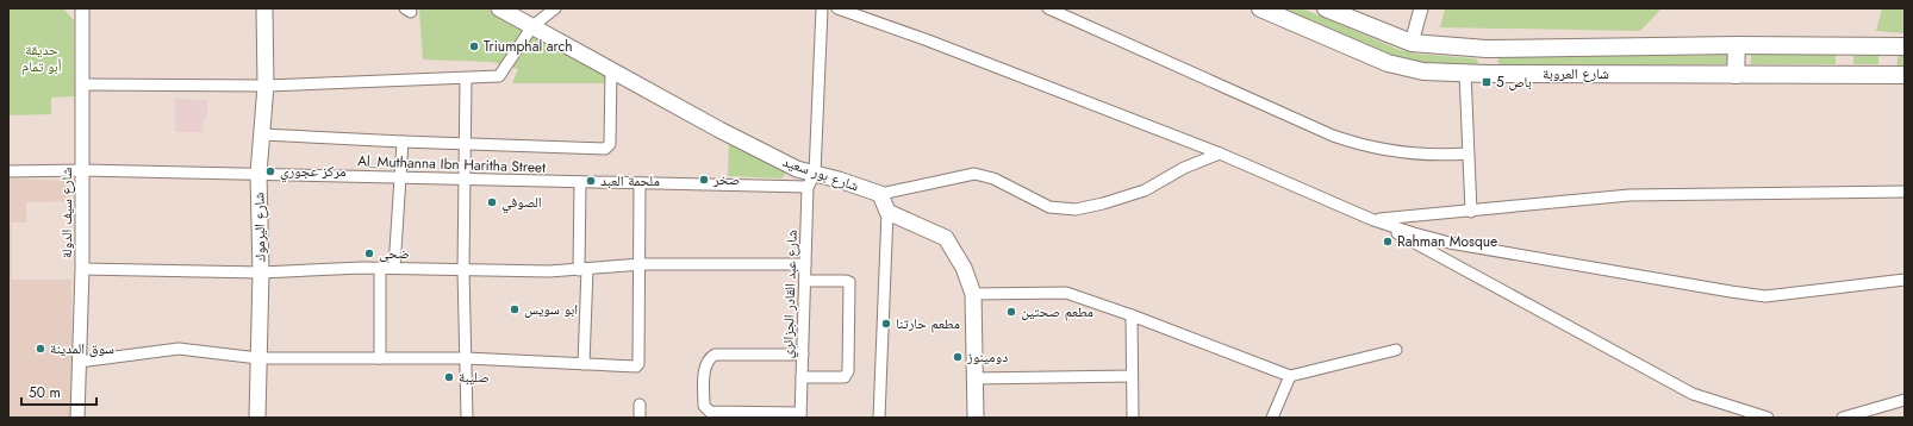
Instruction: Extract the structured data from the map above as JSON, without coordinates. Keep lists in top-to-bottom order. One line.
{"streets":{"main road":["شارع العروبة","شارع بور سعيد","شارع اليرموك"],"street":["Al_Muthanna Ibn Haritha Street","شارع سيف الدولة","شارع عبد القادر الجزائري"]},"crossings":[["Al_Muthanna Ibn Haritha Street","شارع بور سعيد"],["Al_Muthanna Ibn Haritha Street","شارع سيف الدولة"],["Al_Muthanna Ibn Haritha Street","شارع اليرموك"],["Al_Muthanna Ibn Haritha Street","شارع عبد القادر الجزائري"],["شارع بور سعيد","شارع عبد القادر الجزائري"]],"parks":["حديقة أبو تمام"],"places":{"other":["Triumphal arch","مركز عجوري","صخر","ملحمة العبد","الصوفي","Rahman Mosque","ضحى","ابو سويس","مطعم صحتين","مطعم حارتنا","سوق المدينة","دومينوز","صليبة"],"transit":["باص 5"]},"scale_bar":"50 m"}
